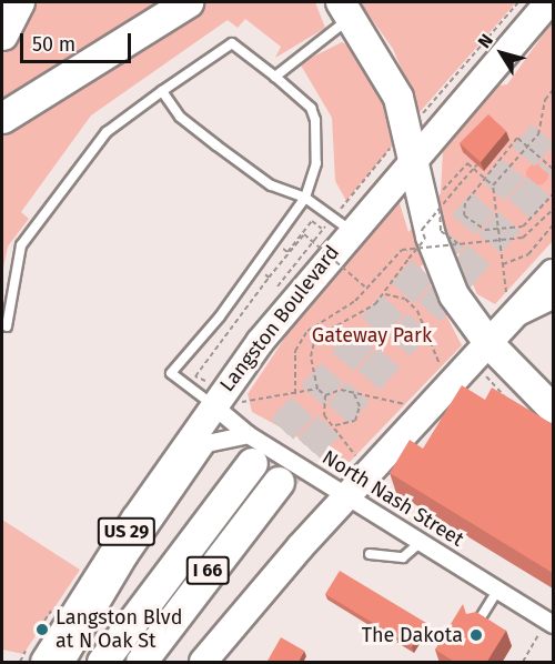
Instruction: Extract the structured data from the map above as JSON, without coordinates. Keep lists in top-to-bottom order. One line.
{"streets":{"highway":["I 66"],"main road":["Langston Boulevard","US 29"],"street":["North Nash Street"]},"crossings":[["Langston Boulevard","North Nash Street"],["North Nash Street","I 66"]],"parks":["Gateway Park"],"places":["Langston Blvd at N Oak St","The Dakota"],"scale_bar":"50 m","north":"top left"}
